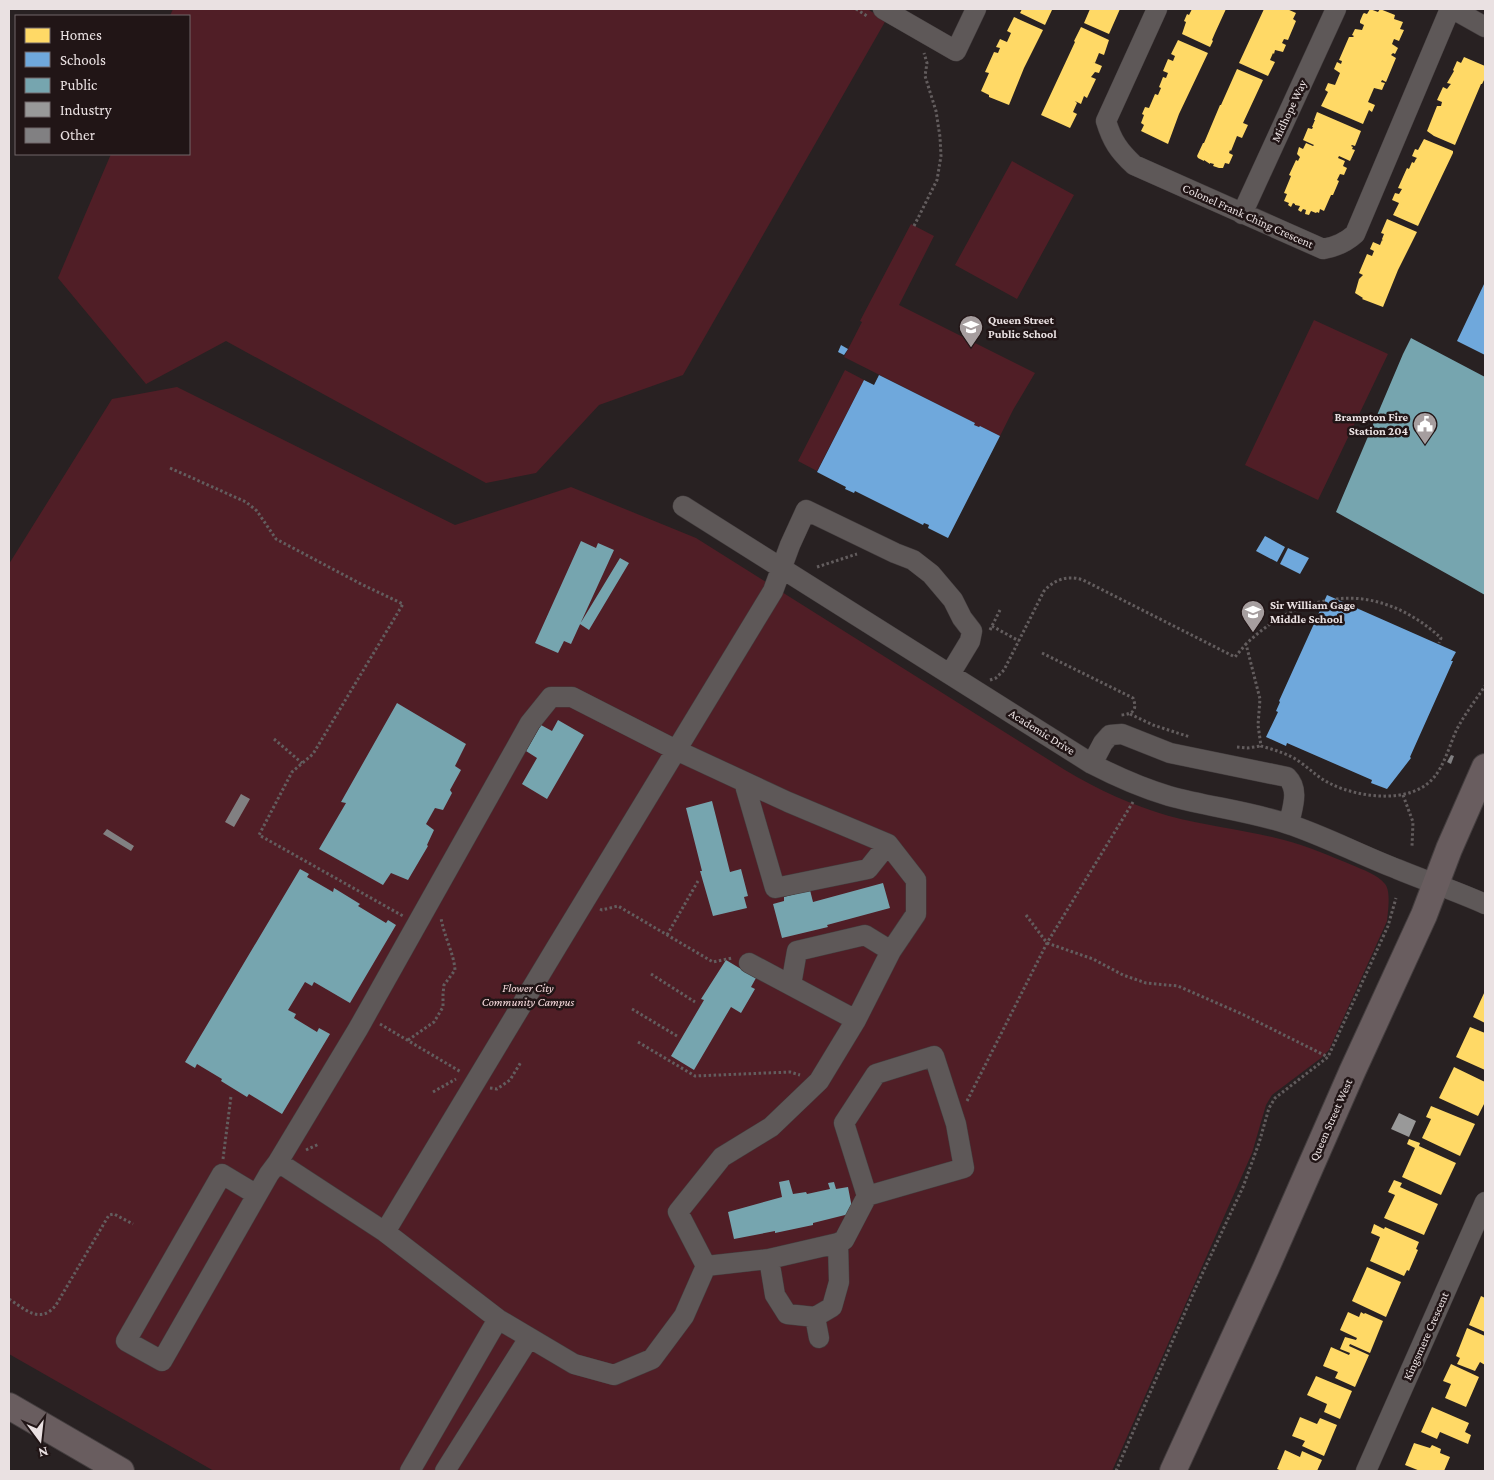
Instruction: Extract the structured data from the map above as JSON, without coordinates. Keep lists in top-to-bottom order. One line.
{"streets":{"main road":["Queen Street West"],"street":["Midhope Way","Colonel Frank Ching Crescent","Academic Drive","Kingsmere Crescent"]},"crossings":[["Midhope Way","Colonel Frank Ching Crescent"],["Academic Drive","Queen Street West"]],"parks":["Flower City Community Campus"],"places":{"school or university":["Queen Street Public School","Sir William Gage Middle School"],"public building":["Brampton Fire Station 204"]},"legend":["Homes","Schools","Public","Industry","Other"],"north":"bottom"}
